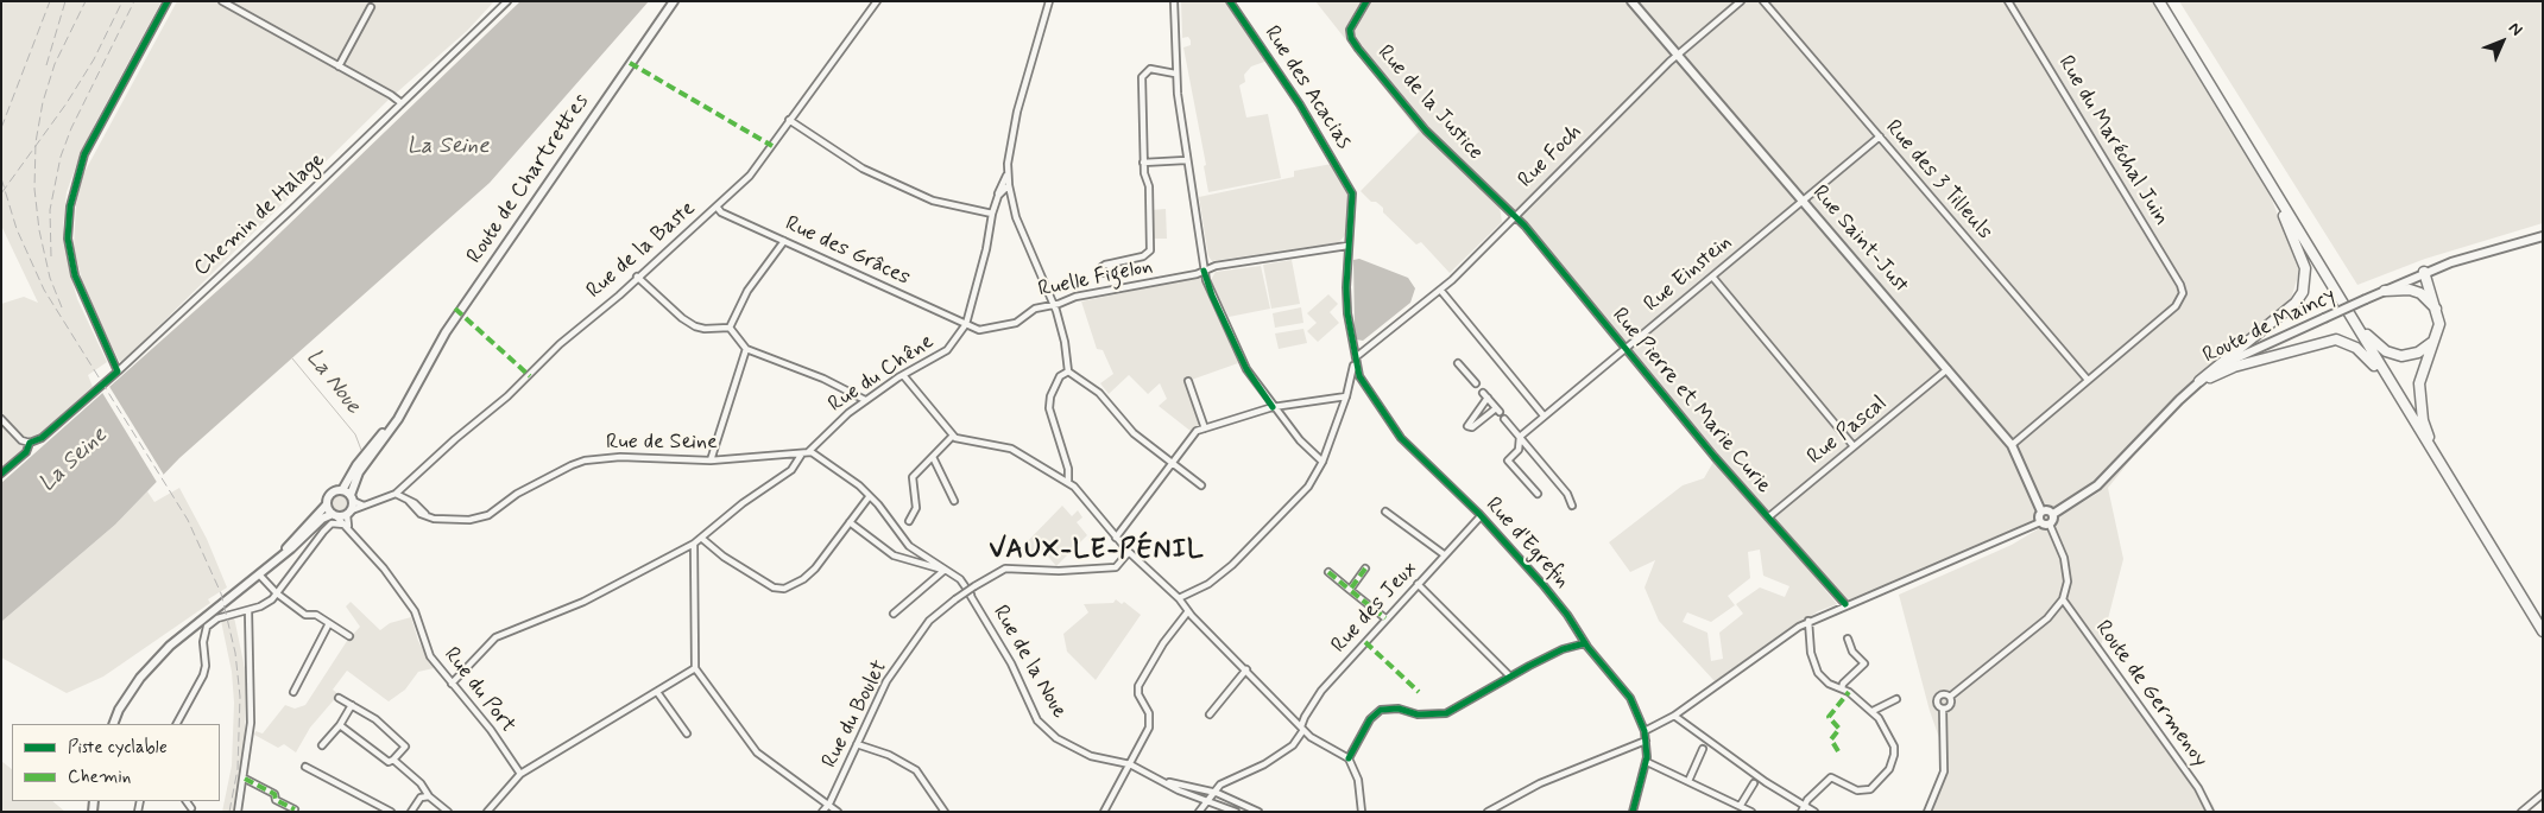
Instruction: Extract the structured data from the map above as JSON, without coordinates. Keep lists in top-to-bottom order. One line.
{"streets":{"street":["Rue des Acacias","Rue de la Justice","Rue du Maréchal Juin","Rue Foch","Route de Chartrettes","Rue des 3 Tilleuls","Chemin de Halage","Rue Saint-Just","Rue de la Baste","Rue des Grâces","Rue Einstein","Ruelle Figelon","Route de Maincy","Rue du Chêne","Rue Pierre et Marie Curie","Rue Pascal","Rue de Seine","Rue d'Egrefin","Rue des Jeux","Rue de la Noue","Rue du Port","Route de Germenoy","Rue du Boulet"]},"crossings":[["Rue des Acacias","Ruelle Figelon"],["Rue de la Justice","Rue Foch"],["Rue de la Justice","Rue Pierre et Marie Curie"],["Rue du Maréchal Juin","Rue des 3 Tilleuls"],["Rue Foch","Rue Saint-Just"],["Rue Foch","Rue Pierre et Marie Curie"],["Rue Foch","Rue d'Egrefin"],["Route de Chartrettes","Rue du Port"],["Rue des 3 Tilleuls","Rue Einstein"],["Rue Saint-Just","Rue Einstein"],["Rue Saint-Just","Route de Maincy"],["Rue Saint-Just","Rue Pascal"],["Rue de la Baste","Rue des Grâces"],["Rue de la Baste","Rue de Seine"],["Rue des Grâces","Ruelle Figelon"],["Rue des Grâces","Rue du Chêne"],["Rue Einstein","Rue Pierre et Marie Curie"],["Ruelle Figelon","Rue du Chêne"],["Rue du Chêne","Rue de Seine"],["Rue du Chêne","Rue de la Noue"],["Rue du Chêne","Rue du Port"],["Rue Pierre et Marie Curie","Rue Pascal"],["Rue de Seine","Rue de la Noue"],["Rue d'Egrefin","Rue des Jeux"],["Rue des Jeux","Rue de la Noue"]],"districts":["VAUX-LE-PÉNIL"],"water":["La Seine","La Noue"],"legend":["Piste cyclable","Chemin"],"north":"top right"}
